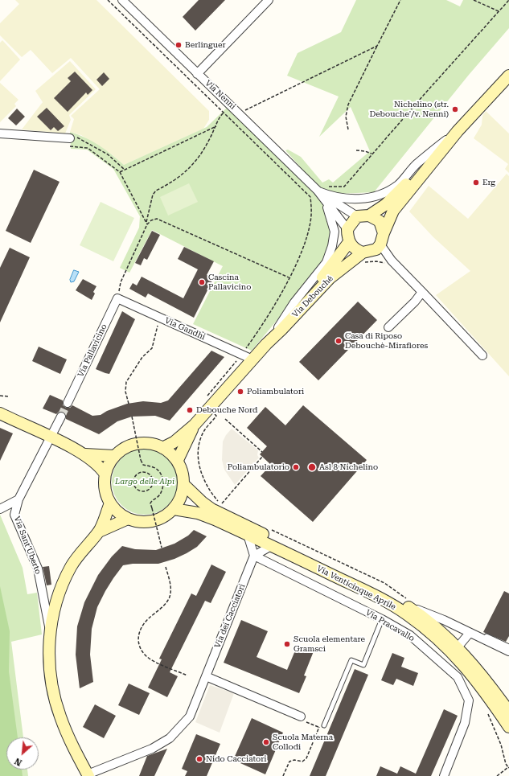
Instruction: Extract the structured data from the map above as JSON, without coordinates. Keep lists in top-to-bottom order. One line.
{"streets":{"main road":["Via Debouché","Via Venticinque Aprile","Via dei Cacciatori"],"street":["Via Nenni","Via Gandhi","Via Pallavicino","Via Sant'Uberto","Via Pracavallo"]},"crossings":[["Via Nenni","Via Debouché"],["Via Debouché","Via Gandhi"],["Via Gandhi","Via Pallavicino"],["Via Sant'Uberto","Via dei Cacciatori"],["Via dei Cacciatori","Via Pracavallo"]],"parks":["Largo delle Alpi"],"places":["Berlinguer","Nichelino (str. Debouche'/v. Nenni)","Erg","Cascina Pallavicino","Casa di Riposo Debouchè-Miraflores","Poliambulatori","Debouche Nord","Poliambulatorio","Asl 8 Nichelino","Scuola elementare Gramsci","Scuola Materna Collodi","Nido Cacciatori"],"north":"bottom left"}
